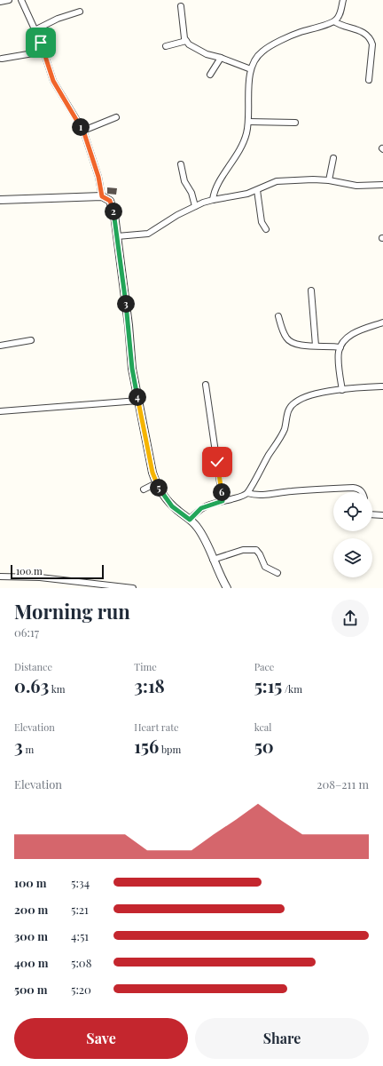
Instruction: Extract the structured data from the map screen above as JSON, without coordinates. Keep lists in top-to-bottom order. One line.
{"scale_bar":"100 m","page":{"pins":["1","2","3","4","5","6"],"scale":"100 m","heading":["Morning run","06:17"],"stats":[["Distance","0.63 km"],["Time","3:18"],["Pace","5:15 /km"],["Elevation","3 m"],["Heart rate","156 bpm"],["kcal","50"]],"chart":["Elevation","208–211 m"],"list":[{"name":"100 m","note":"5:34"},{"name":"200 m","note":"5:21"},{"name":"300 m","note":"4:51"},{"name":"400 m","note":"5:08"},{"name":"500 m","note":"5:20"}],"buttons":["Save","Share"]}}
